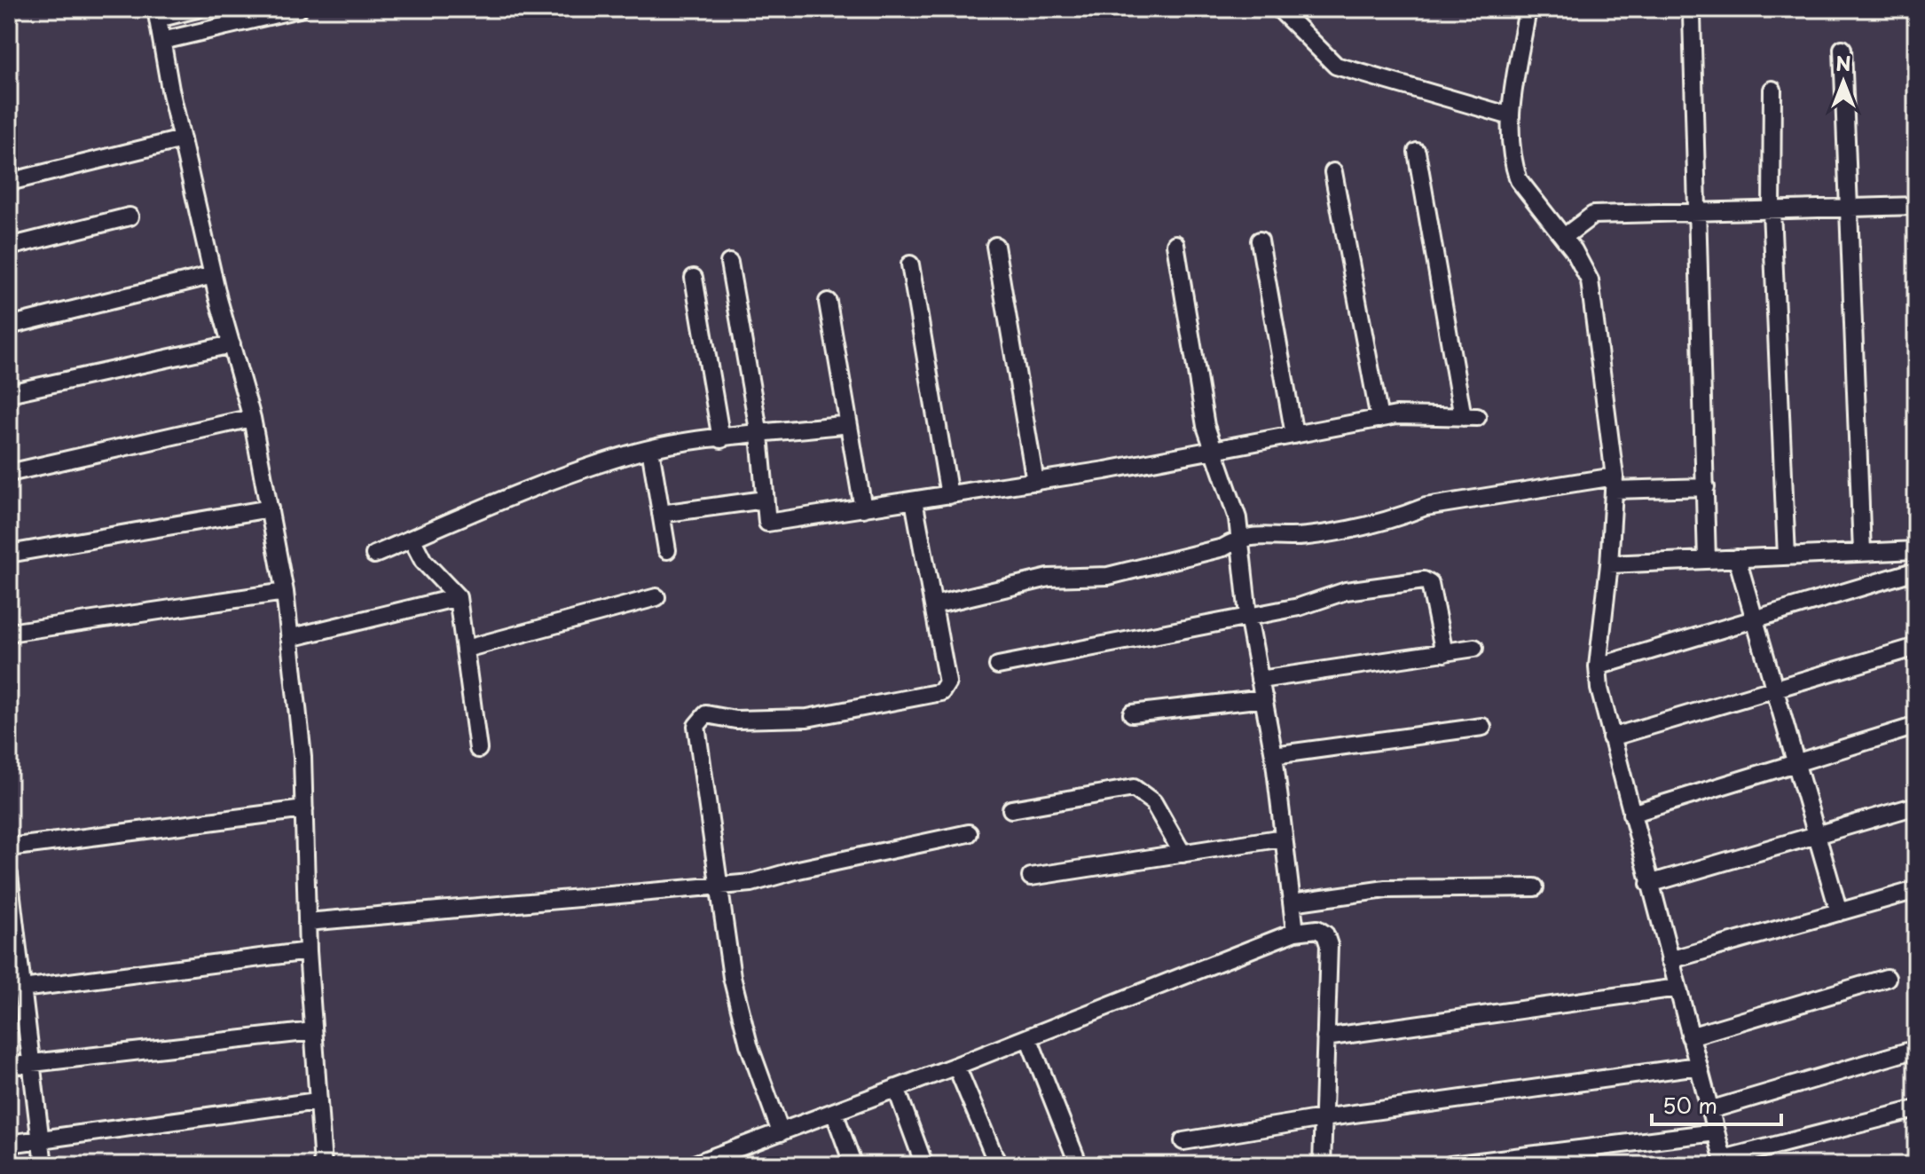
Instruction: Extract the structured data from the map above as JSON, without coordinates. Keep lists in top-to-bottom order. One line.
{"scale_bar":"50 m","north":"top"}
